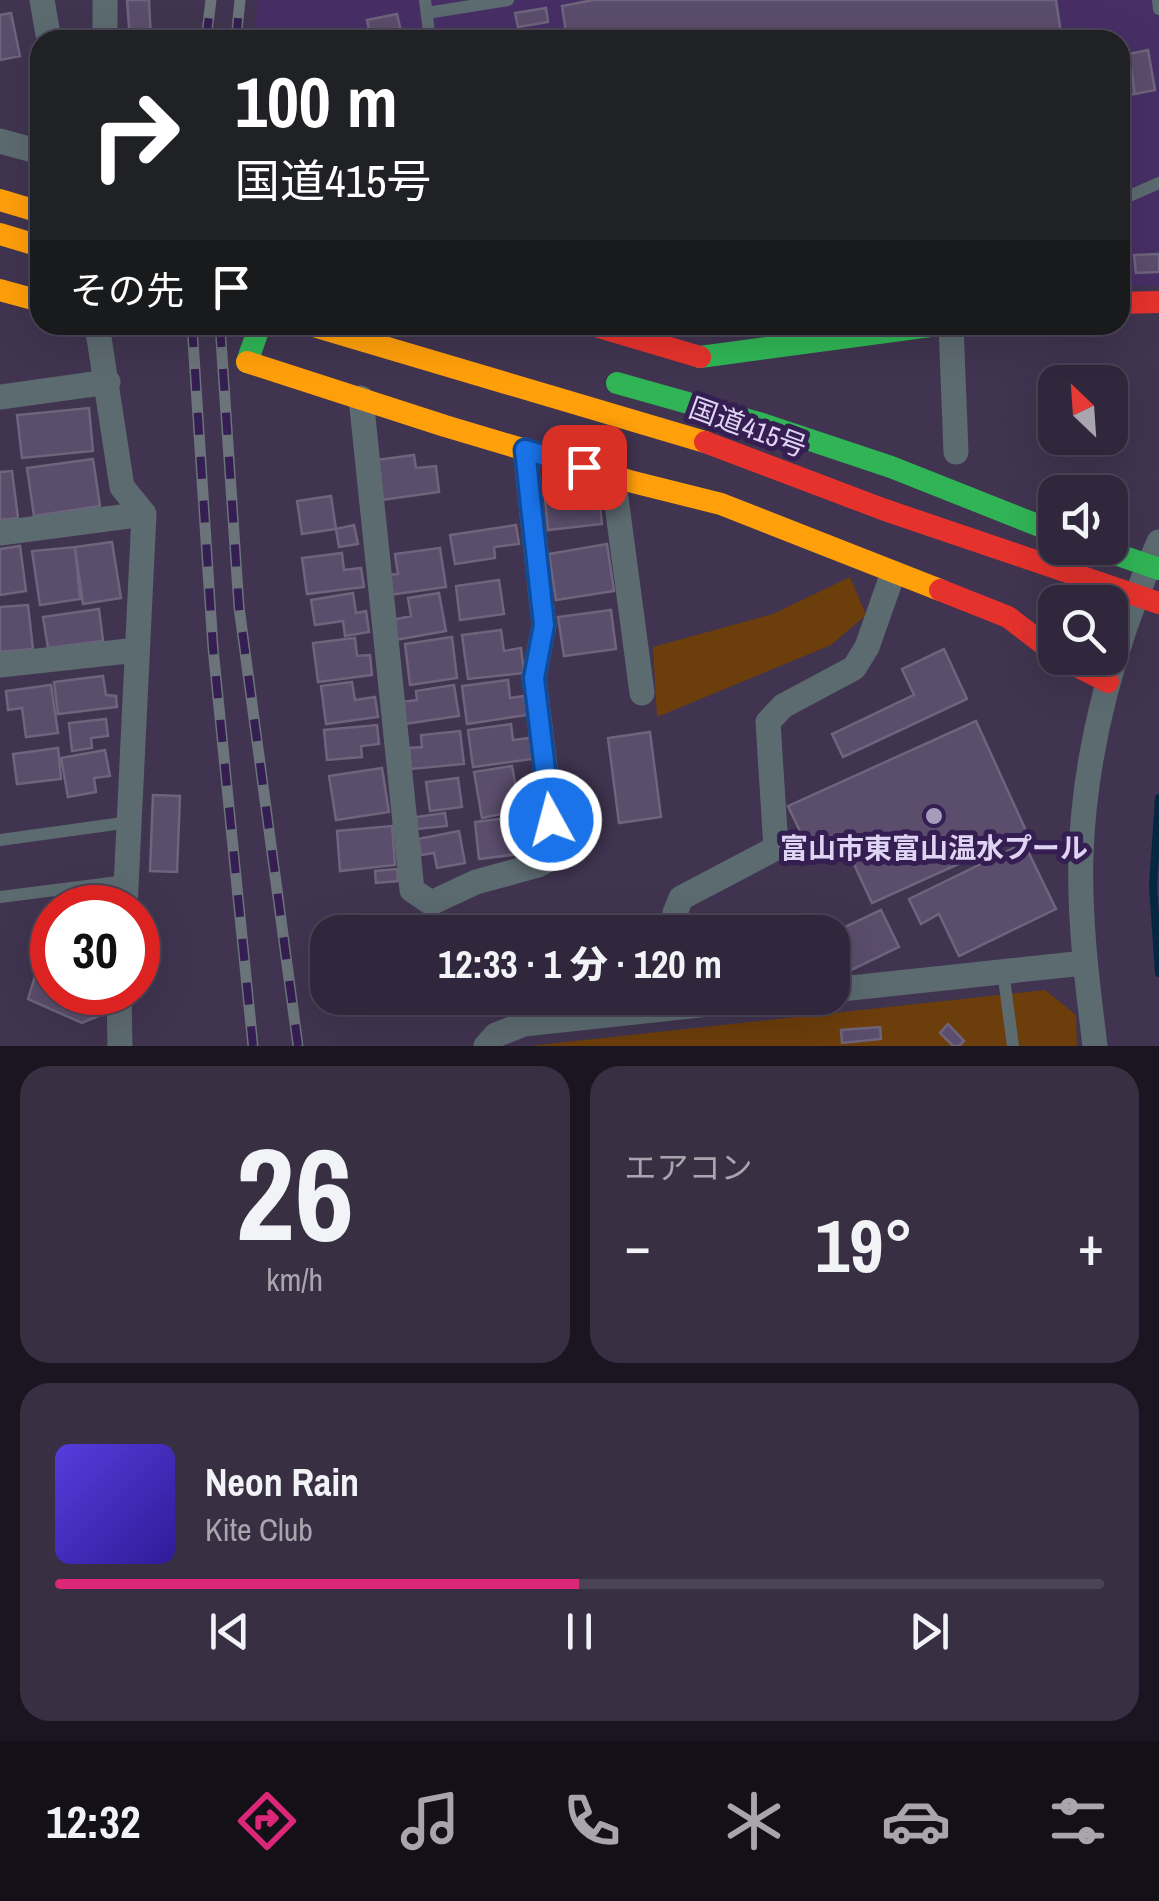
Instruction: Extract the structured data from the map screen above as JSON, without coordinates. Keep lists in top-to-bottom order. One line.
{"streets":{"main road":["国道415号"]},"places":["富山市東富山温水プール"],"north":"top left","page":{"turn":["100 m","国道415号"],"then":"その先","limit":"30","trip":"12:33 · 1 分 · 120 m","tile":[["26","km/h"],"エアコン"],"heat":["−","19°","+"],"song":["Neon Rain","Kite Club"],"tabs":"12:32"}}
